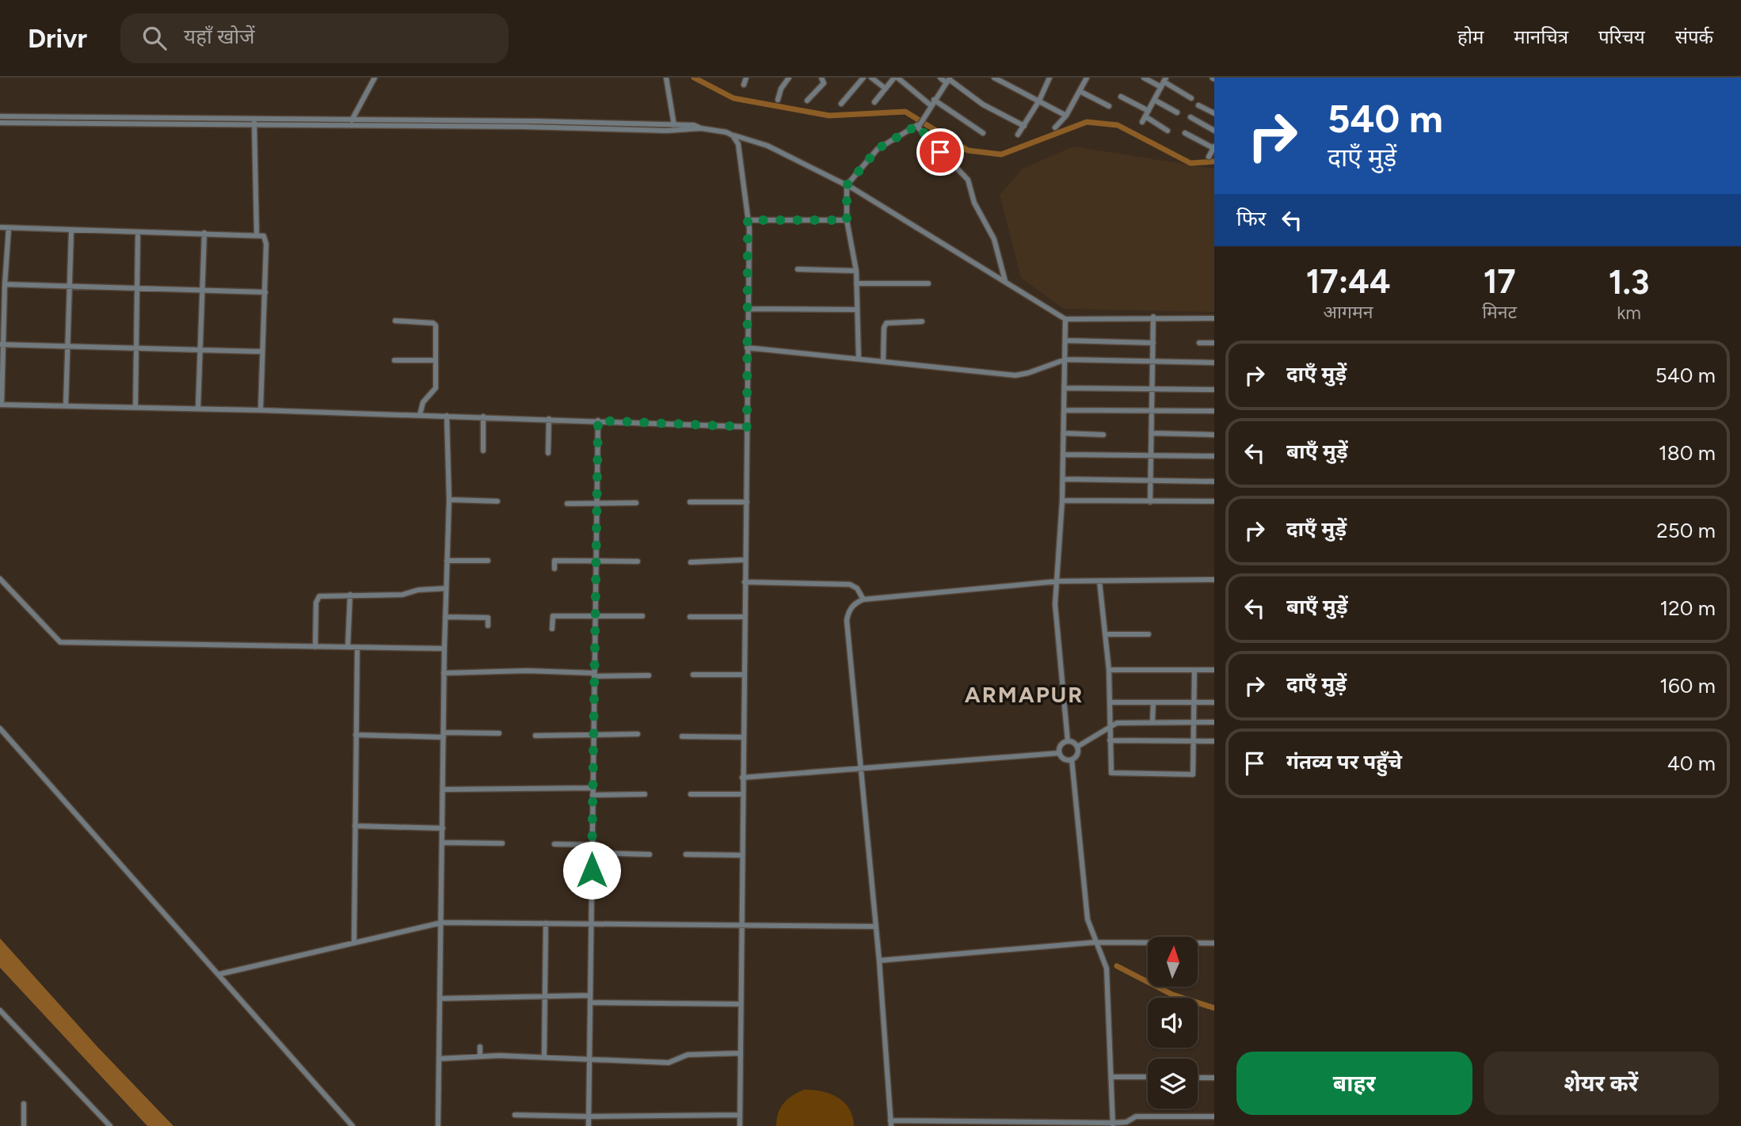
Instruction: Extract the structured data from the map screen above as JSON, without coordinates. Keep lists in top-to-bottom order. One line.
{"districts":["ARMAPUR"],"north":"top","page":{"header":"Drivr","search":"यहाँ खोजें","nav":["होम","मानचित्र","परिचय","संपर्क"],"turn":["540 m","दाएँ मुड़ें"],"then":"फिर","eta":["17:44","आगमन","17","मिनट","1.3","km"],"list":[{"name":"दाएँ मुड़ें","value":"540 m"},{"name":"बाएँ मुड़ें","value":"180 m"},{"name":"दाएँ मुड़ें","value":"250 m"},{"name":"बाएँ मुड़ें","value":"120 m"},{"name":"दाएँ मुड़ें","value":"160 m"},{"name":"गंतव्य पर पहुँचे","value":"40 m"}],"buttons":["बाहर","शेयर करें"]}}
